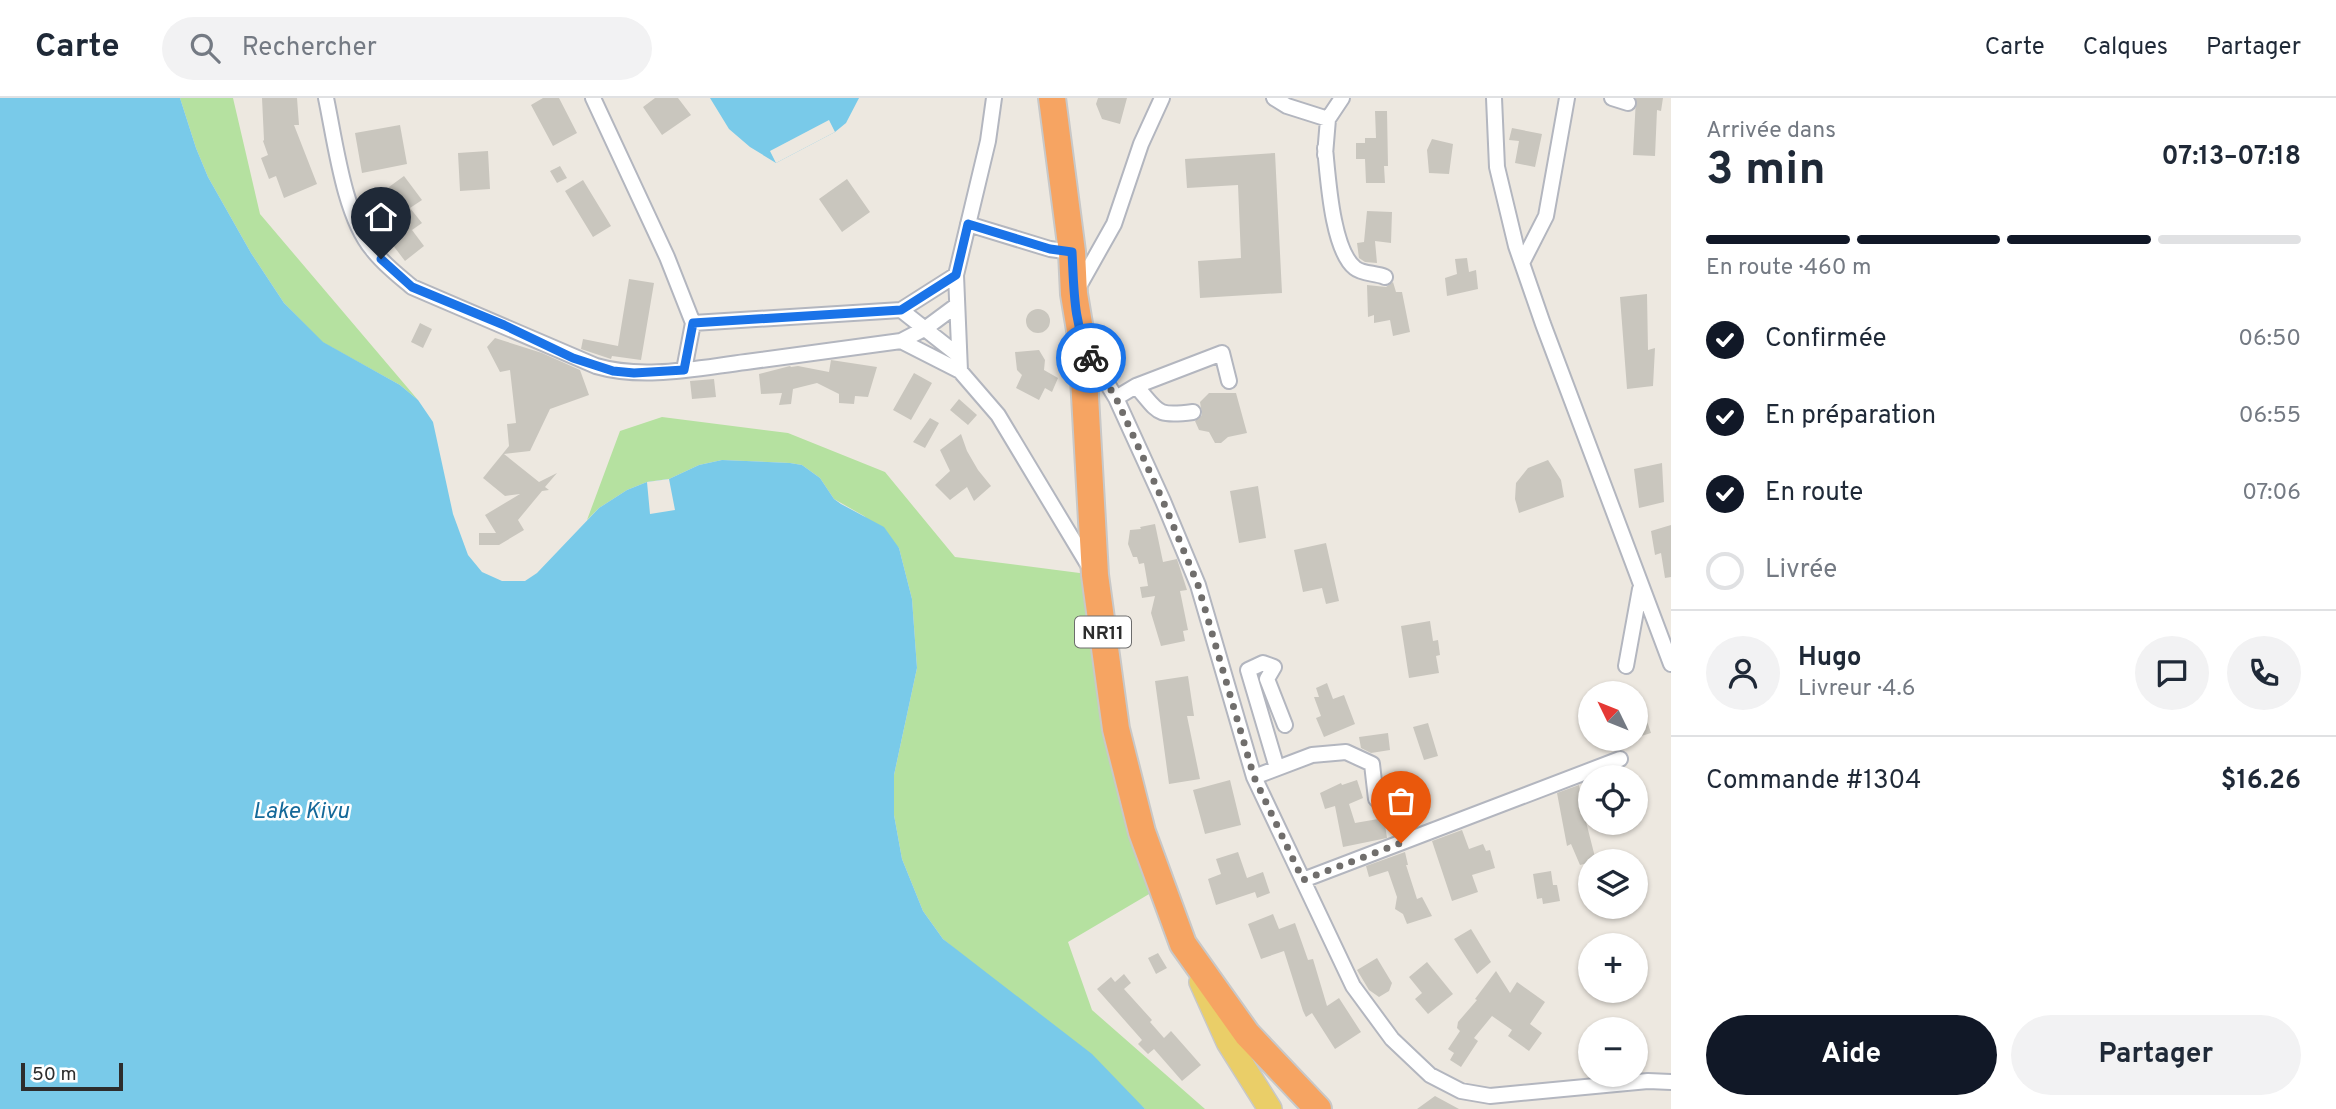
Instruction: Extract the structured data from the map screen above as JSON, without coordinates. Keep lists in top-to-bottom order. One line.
{"streets":{"highway":["NR11"]},"water":["Lake Kivu"],"scale_bar":"50 m","north":"top left","page":{"header":"Carte","search":"Rechercher","nav":["Carte","Calques","Partager"],"heading":["3 min","Arrivée dans","07:13–07:18"],"panel":["Hugo","Livreur · 4.6","Commande #1304","$16.26"],"bar":"En route · 460 m","list":[["Confirmée","06:50"],["En préparation","06:55"],["En route","07:06"],"Livrée"],"map_buttons":["+","−"],"buttons":["Aide","Partager"],"scale":"50 m"}}
